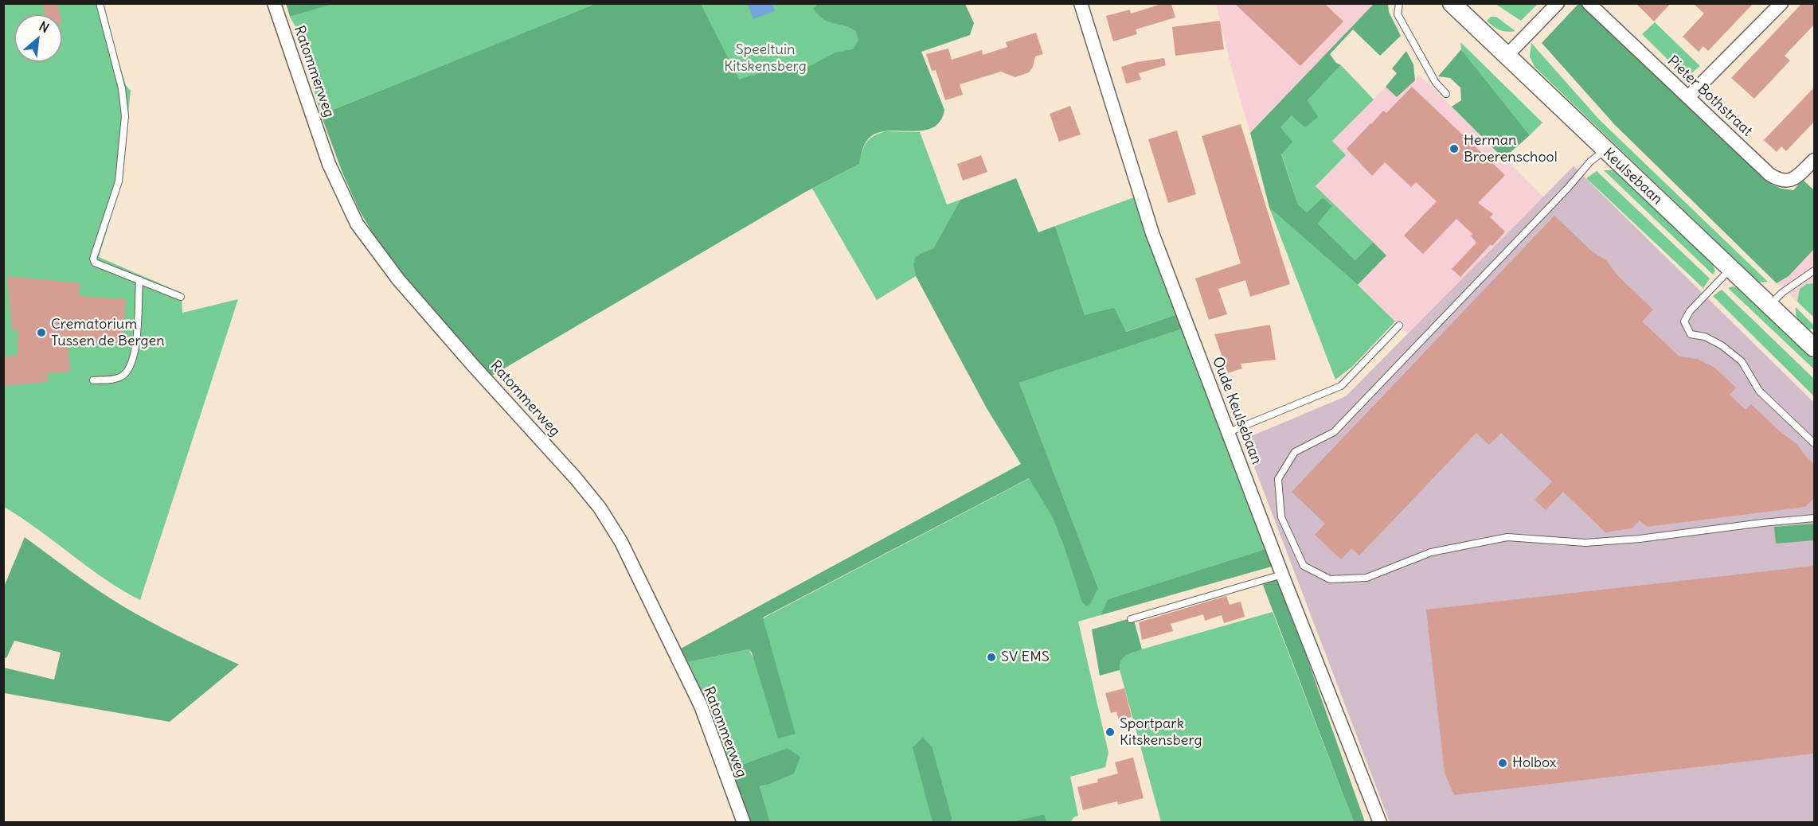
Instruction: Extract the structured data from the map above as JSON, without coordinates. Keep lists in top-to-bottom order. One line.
{"streets":{"street":["Ratommerweg","Pieter Bothstraat","Keulsebaan","Oude Keulsebaan"]},"parks":["Speeltuin Kitskensberg"],"places":["Herman Broerenschool","Crematorium Tussen de Bergen","SV EMS","Sportpark Kitskensberg","Holbox"],"north":"top right"}
